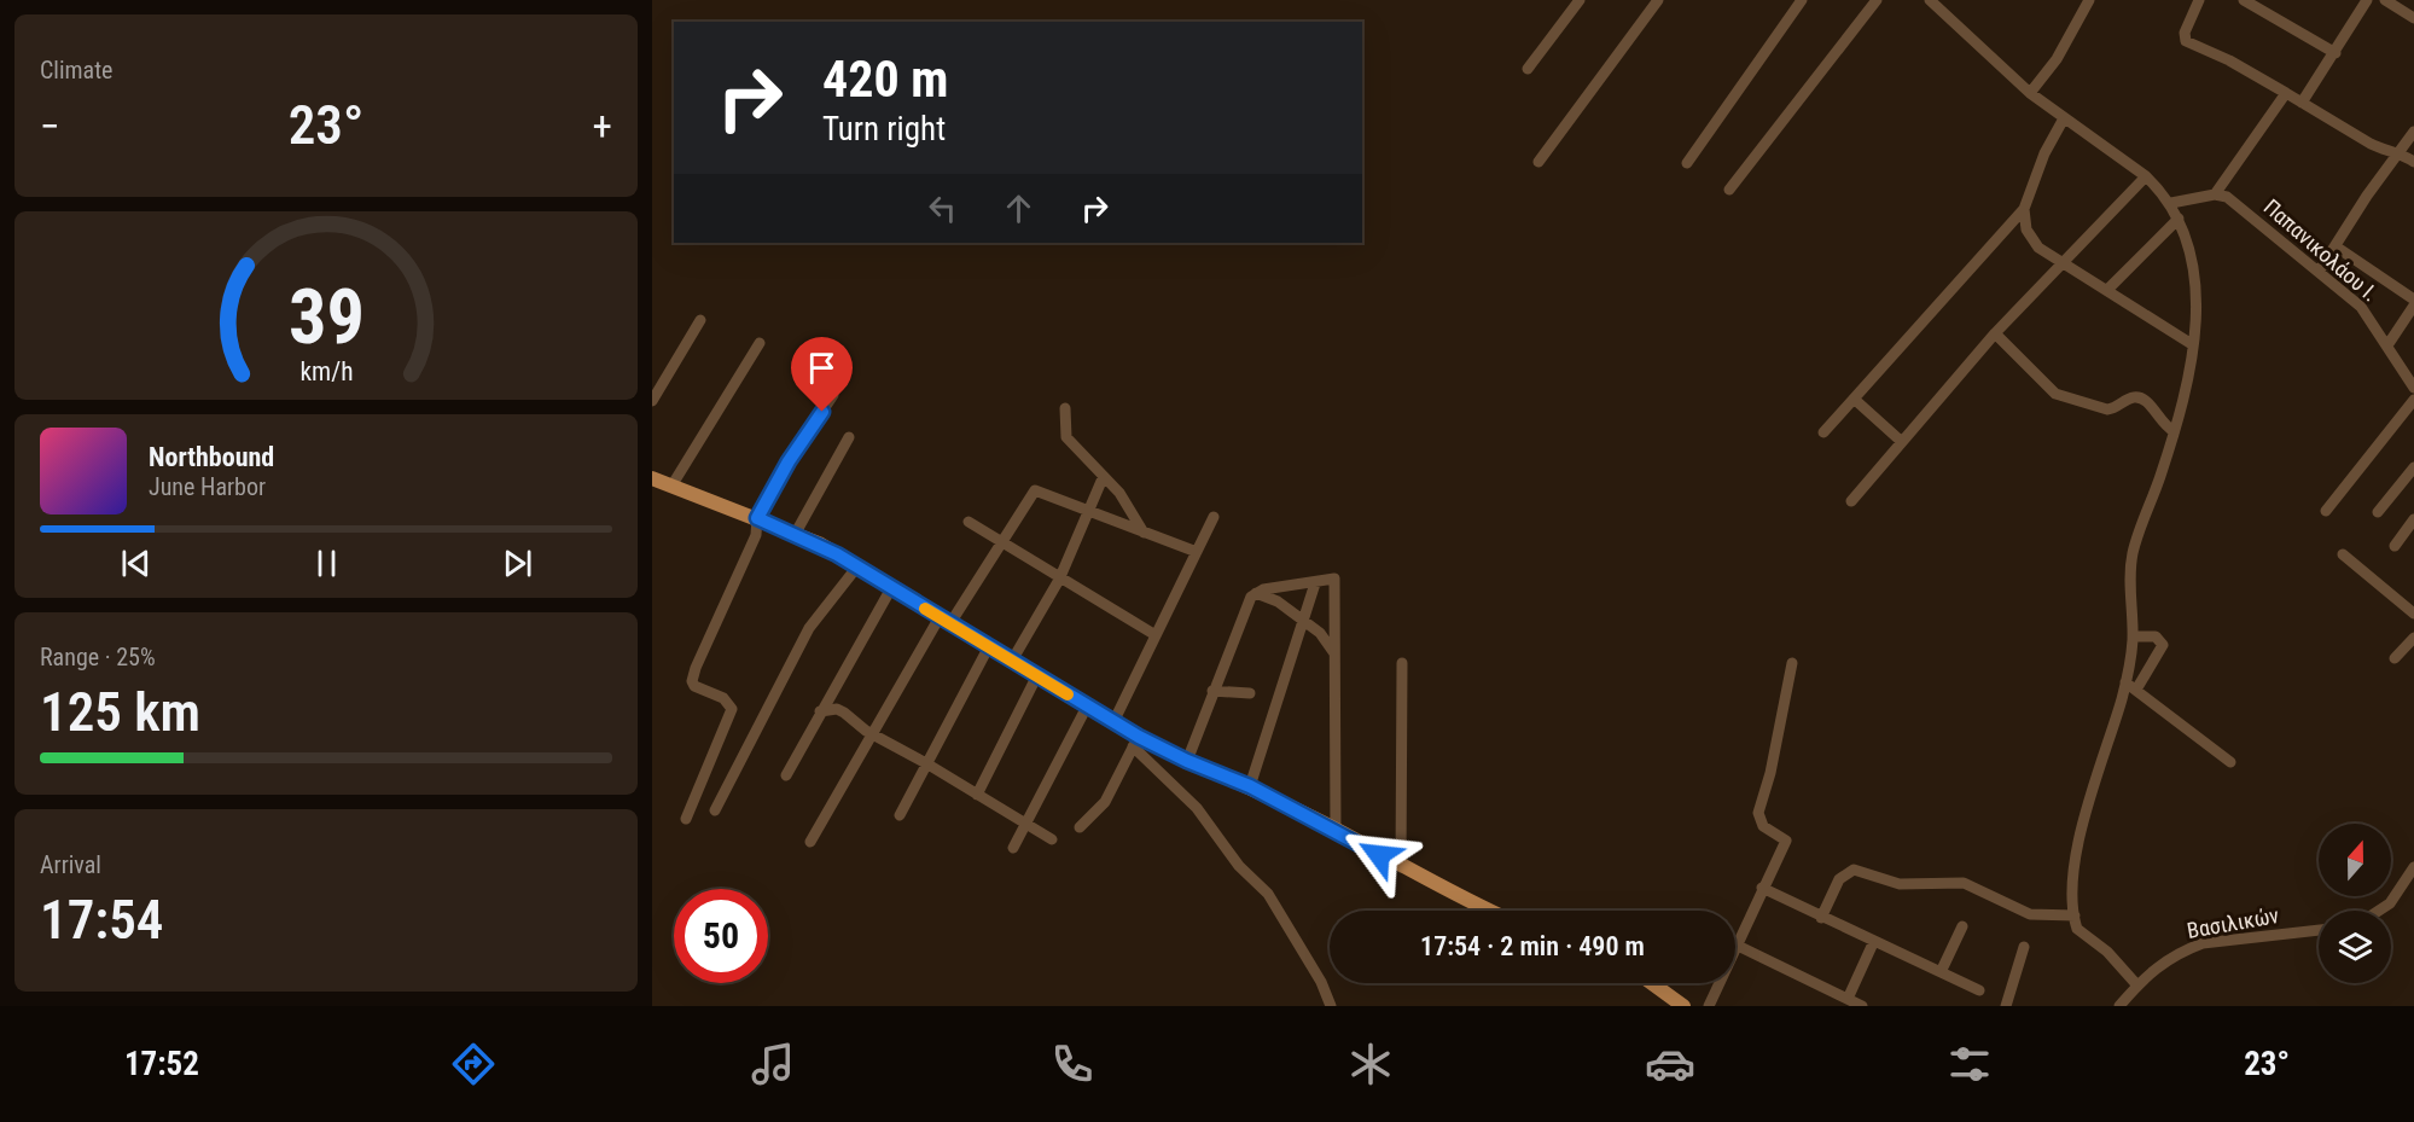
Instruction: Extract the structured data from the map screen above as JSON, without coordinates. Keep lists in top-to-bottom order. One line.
{"streets":{"street":["Παπανικολάου Ι.","Βασιλικών"]},"north":"top","page":{"tile":["Climate",["Range · 25%","125 km"],["Arrival","17:54"]],"turn":["420 m","Turn right"],"heat":["−","23°","+"],"song":["Northbound","June Harbor"],"limit":"50","trip":"17:54 · 2 min · 490 m","tabs":["17:52","23°"],"gauge":["39","km/h"]}}
